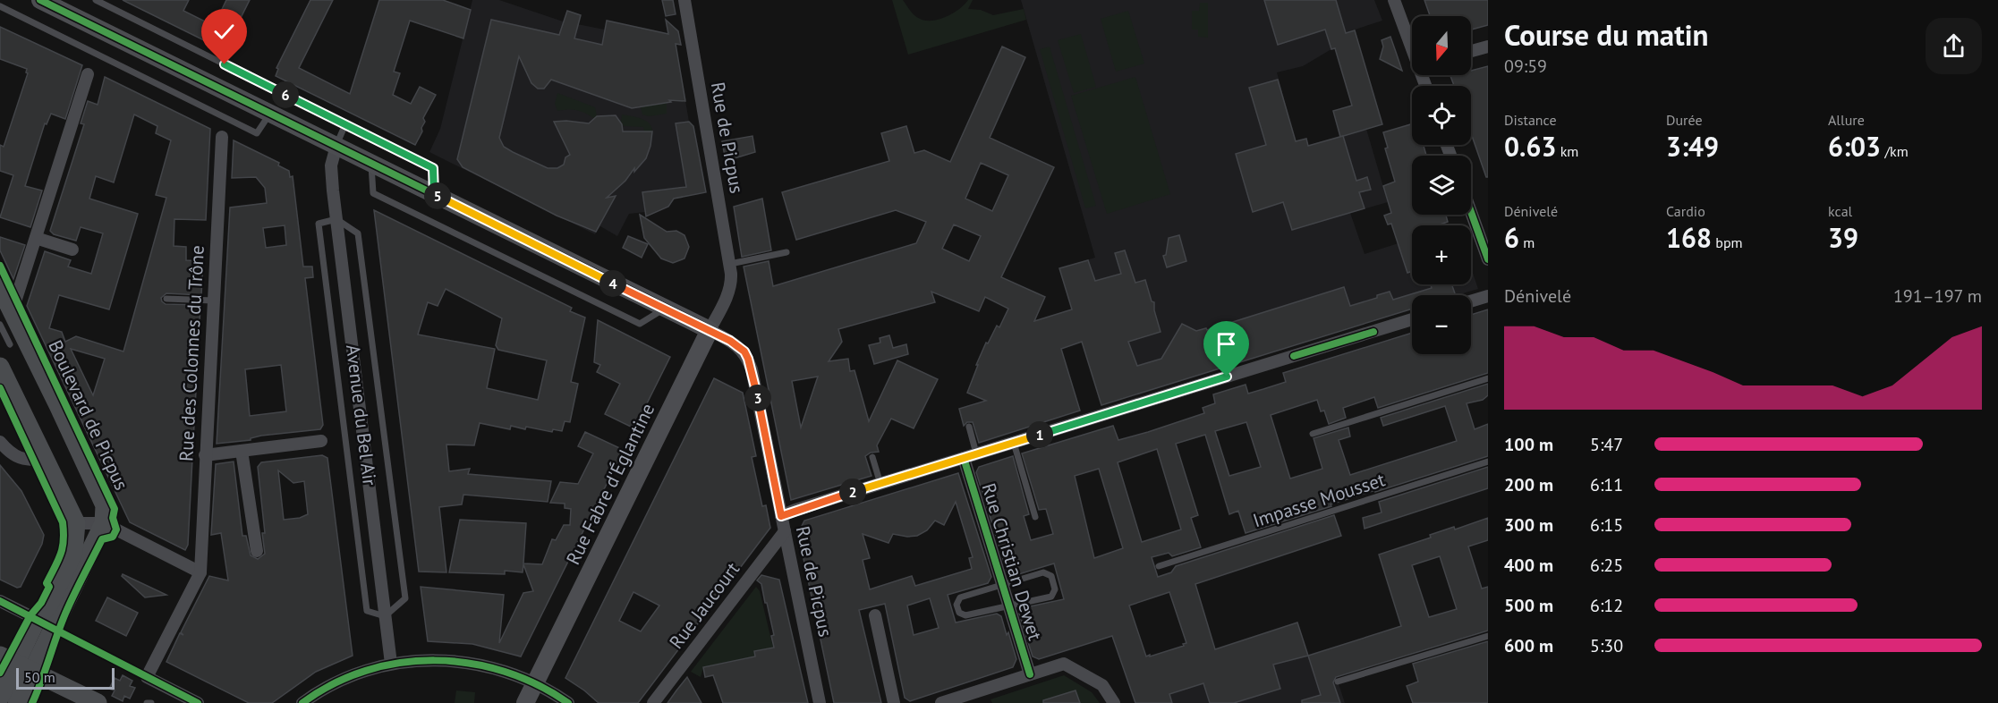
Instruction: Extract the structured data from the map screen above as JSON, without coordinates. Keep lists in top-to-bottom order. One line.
{"streets":{"main road":["Boulevard de Picpus"],"street":["Rue de Picpus","Rue des Colonnes du Trône","Avenue du Bel Air","Rue Fabre d'Églantine","Rue Christian Dewet","Rue Jaucourt"],"lane":["Impasse Mousset"]},"crossings":[["Rue de Picpus","Rue Fabre d'Églantine"],["Rue de Picpus","Rue Jaucourt"]],"scale_bar":"50 m","north":"bottom","page":{"heading":["Course du matin","09:59"],"map_buttons":["+","−"],"pins":["6","5","4","3","1","2"],"stats":[["Distance","0.63 km"],["Durée","3:49"],["Allure","6:03 /km"],["Dénivelé","6 m"],["Cardio","168 bpm"],["kcal","39"]],"chart":["Dénivelé","191–197 m"],"list":[{"name":"100 m","note":"5:47"},{"name":"200 m","note":"6:11"},{"name":"300 m","note":"6:15"},{"name":"400 m","note":"6:25"},{"name":"500 m","note":"6:12"},{"name":"600 m","note":"5:30"}],"scale":"50 m"}}
